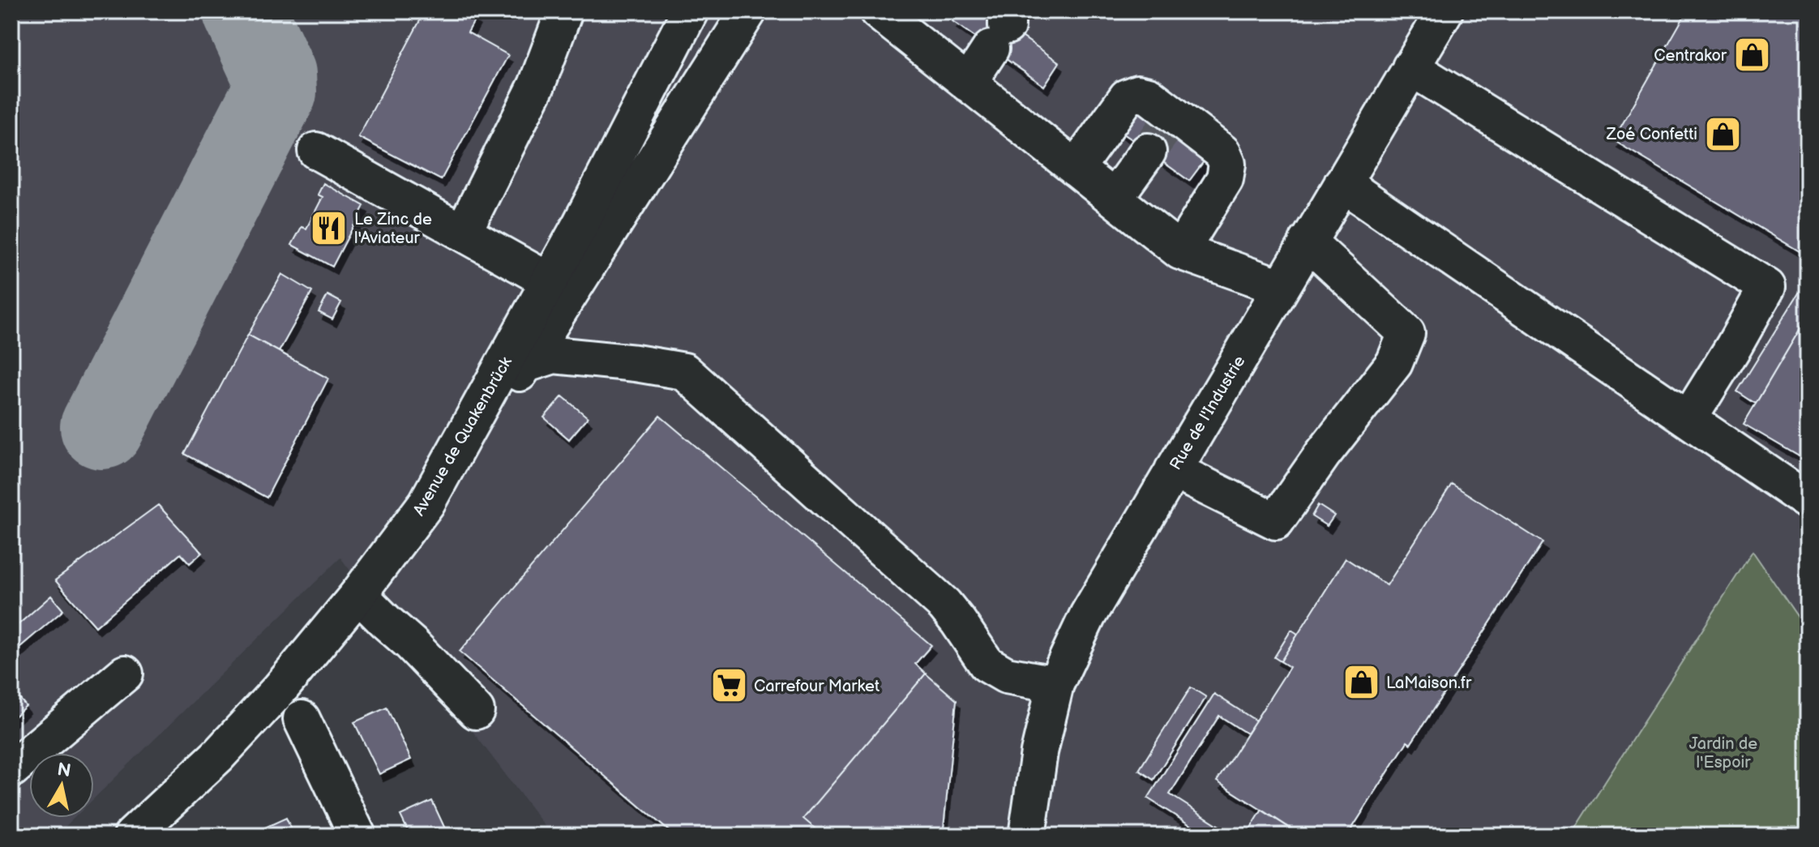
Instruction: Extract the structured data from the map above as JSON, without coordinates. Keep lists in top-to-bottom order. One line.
{"streets":{"street":["Rue de l'Industrie","Avenue de Quakenbrück"]},"parks":["Jardin de l'Espoir"],"places":{"shop":["Centrakor","Zoé Confetti","LaMaison.fr"],"restaurant":["Le Zinc de l'Aviateur"],"supermarket":["Carrefour Market"]},"north":"top"}
